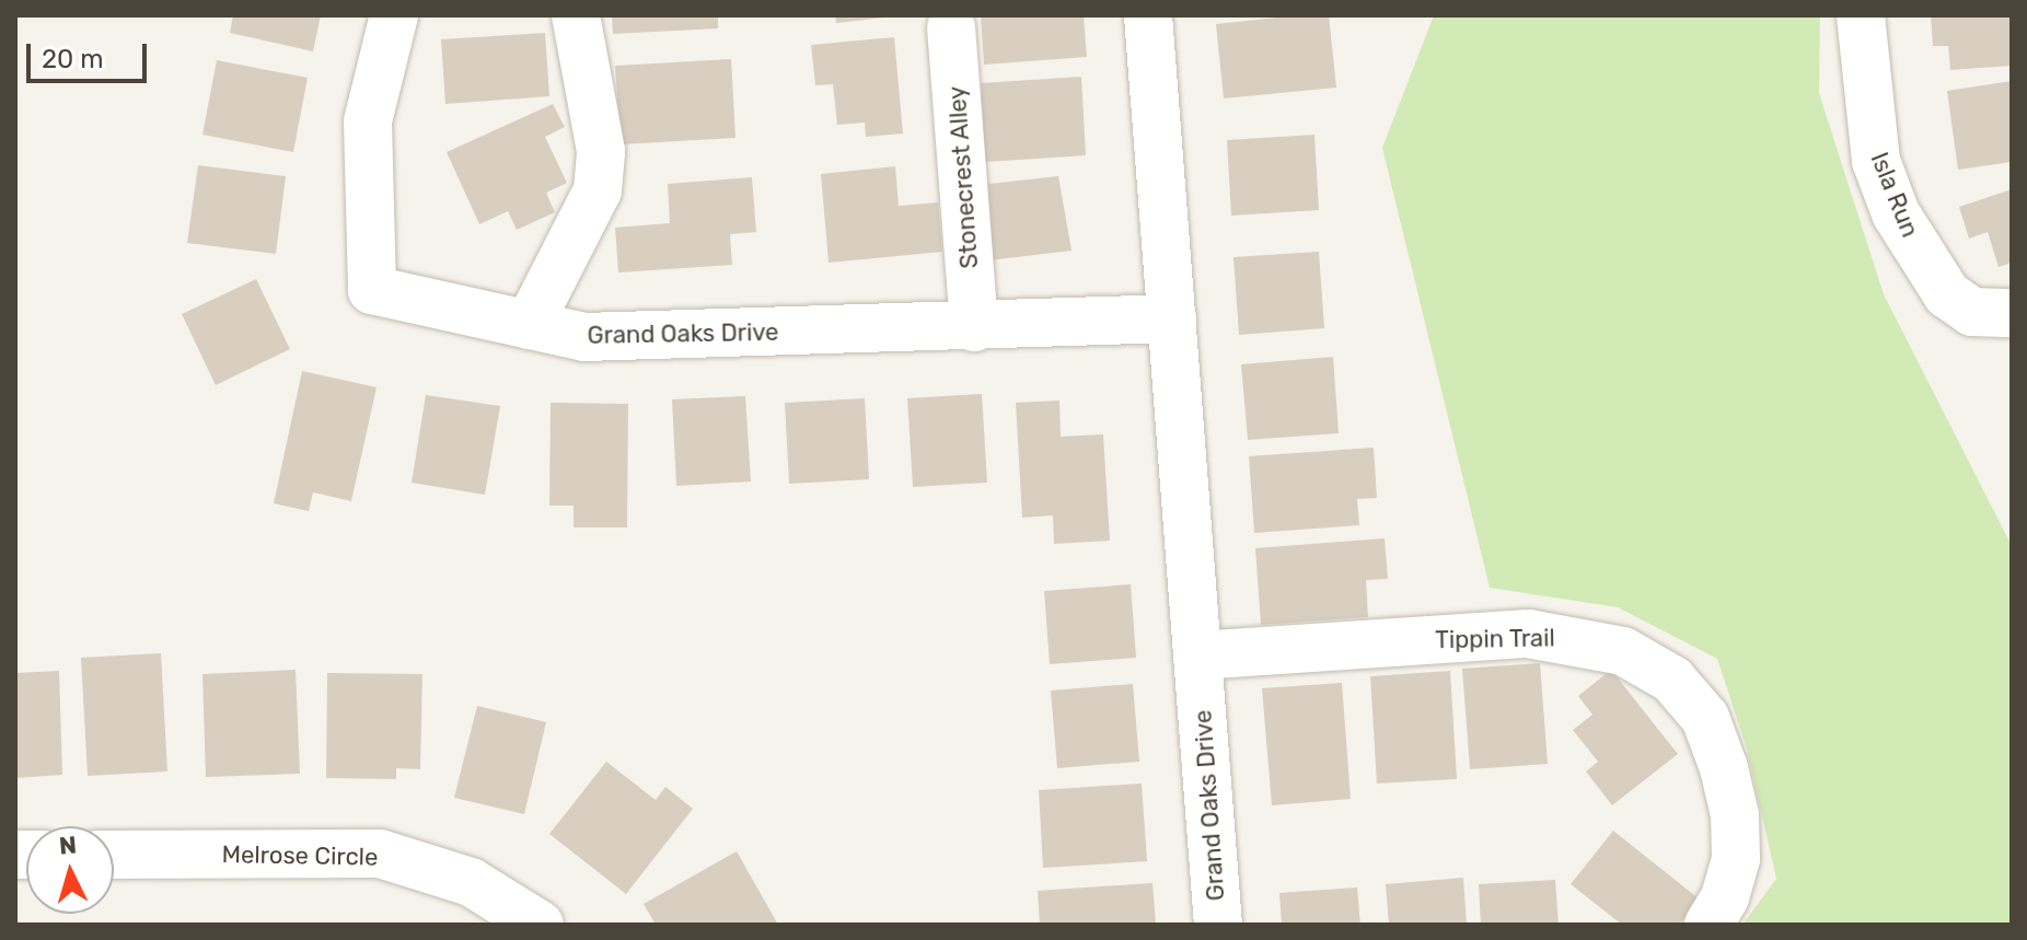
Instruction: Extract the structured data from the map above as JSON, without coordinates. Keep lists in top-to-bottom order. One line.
{"streets":{"street":["Stonecrest Alley","Isla Run","Grand Oaks Drive","Tippin Trail","Melrose Circle"]},"crossings":[["Stonecrest Alley","Grand Oaks Drive"],["Grand Oaks Drive","Tippin Trail"]],"scale_bar":"20 m","north":"top"}
